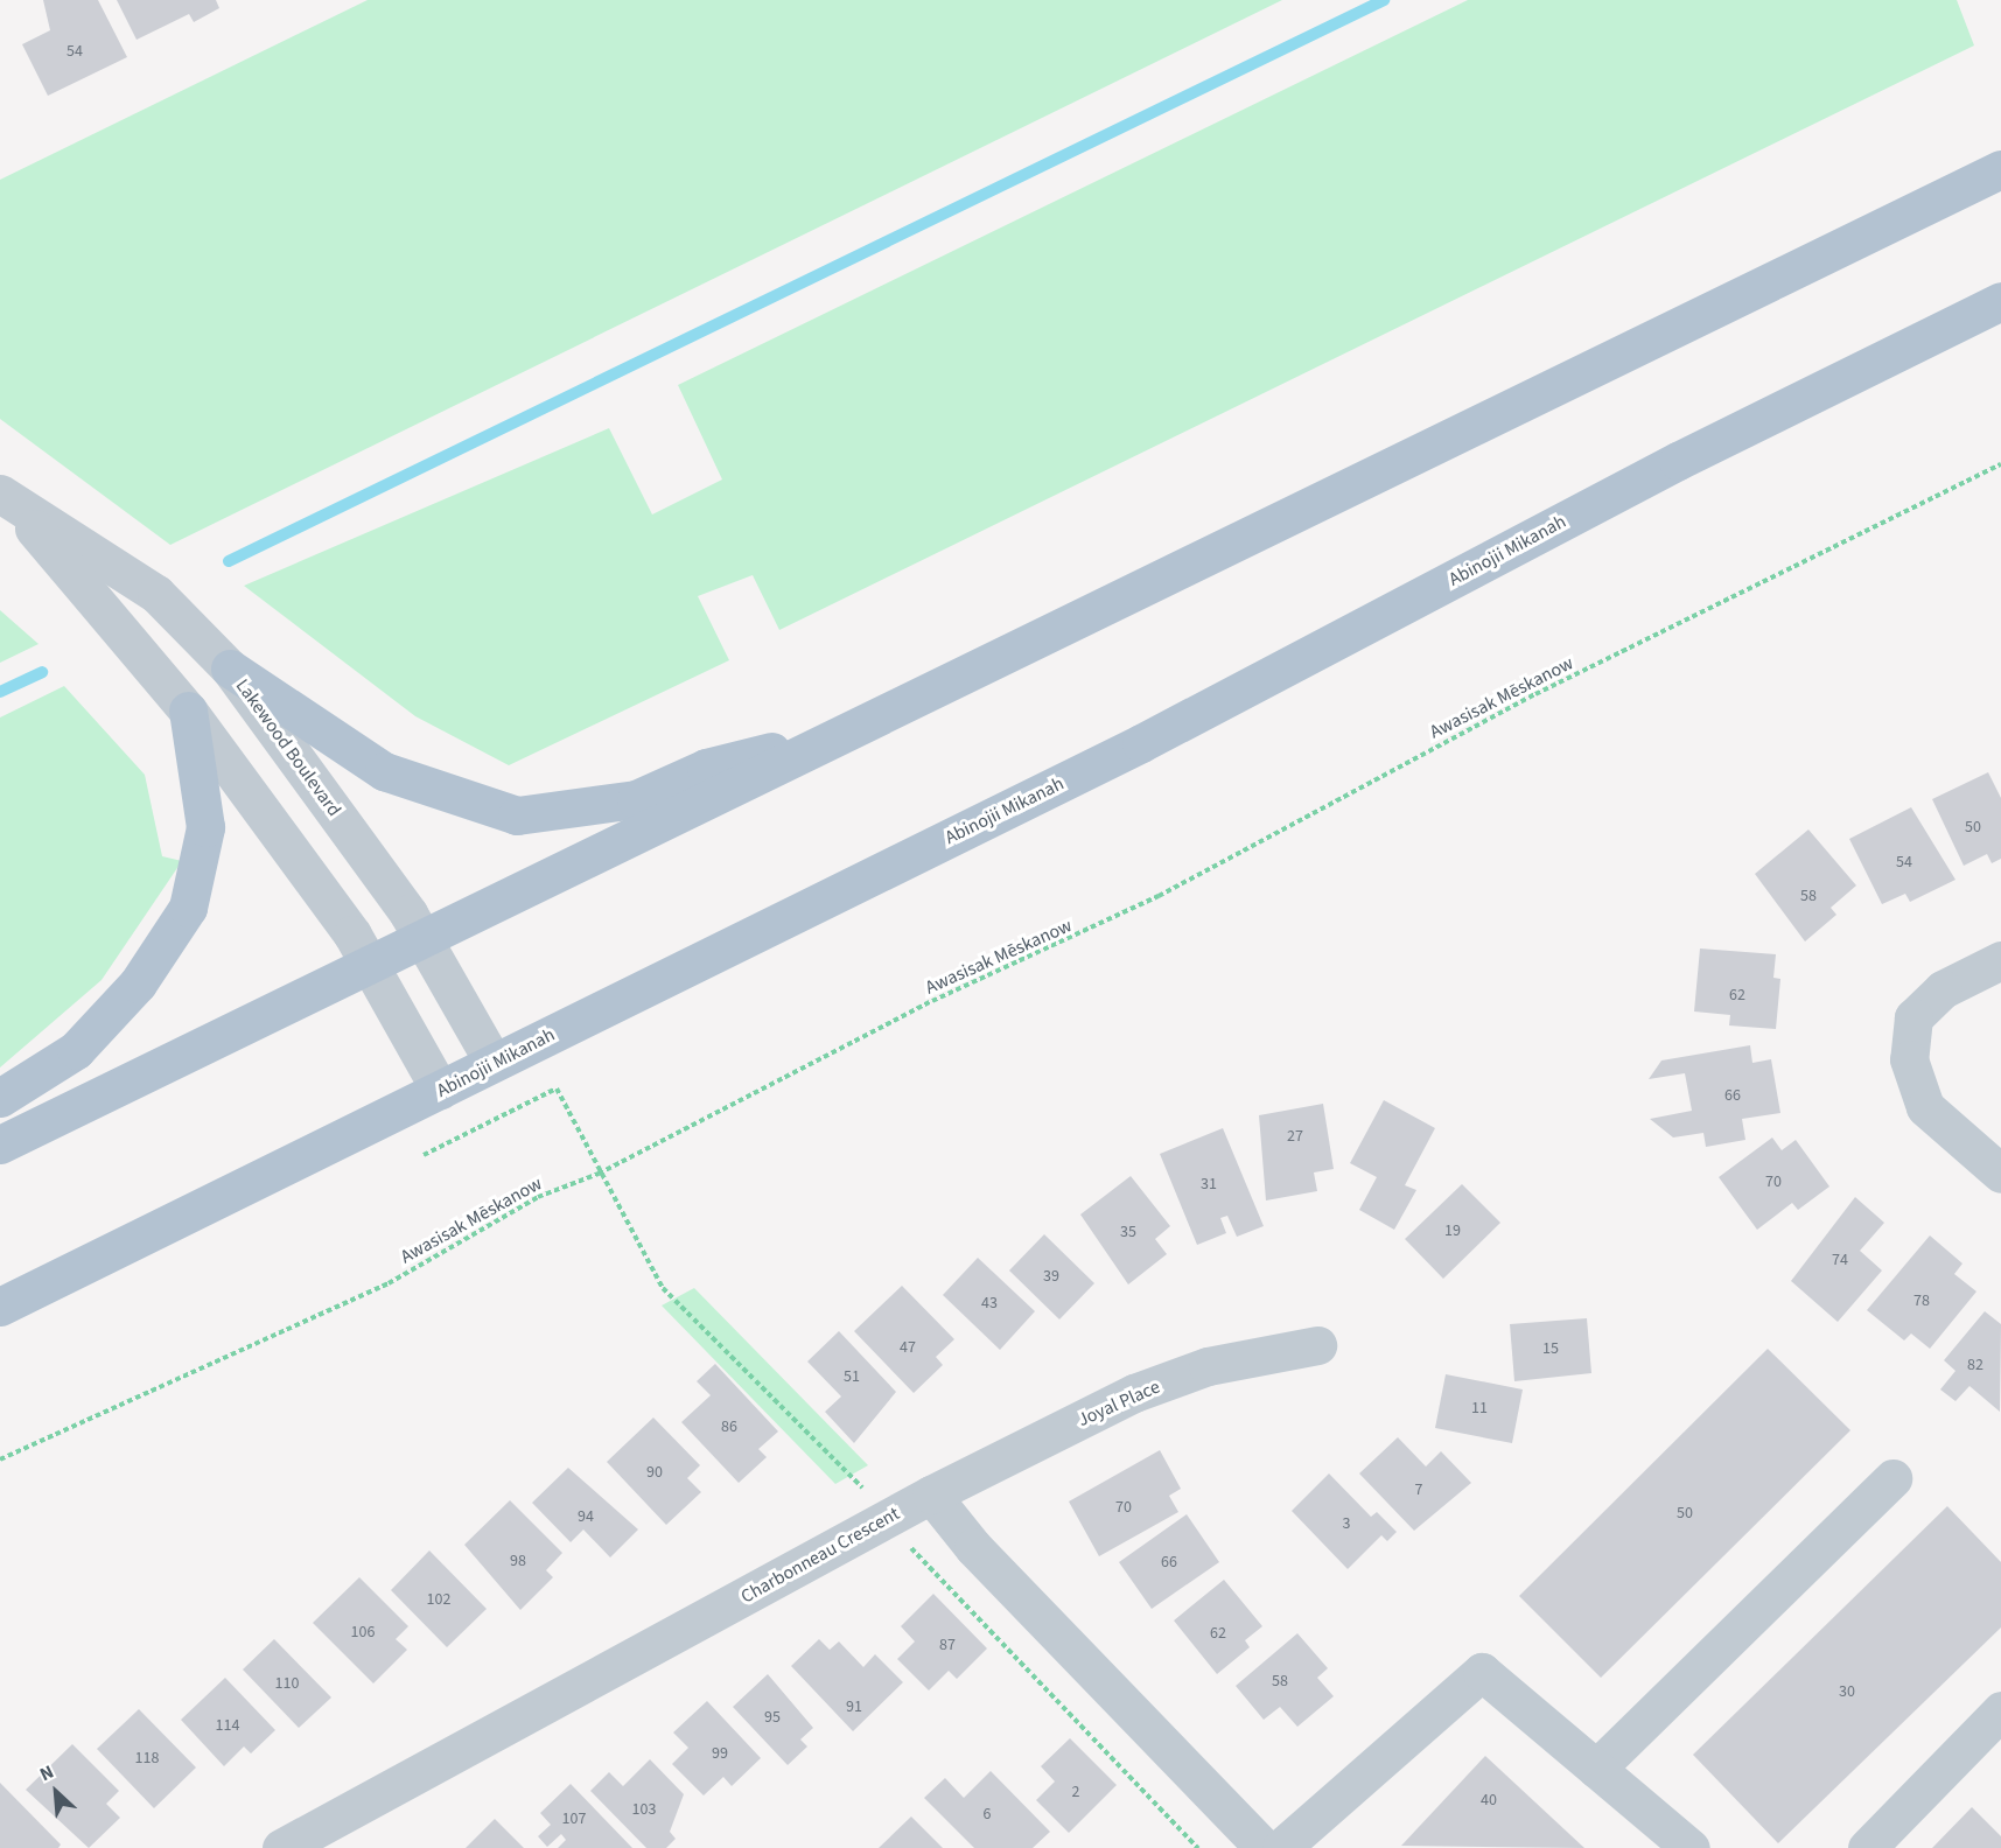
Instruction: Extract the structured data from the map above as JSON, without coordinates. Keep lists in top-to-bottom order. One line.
{"streets":{"main road":["Abinojii Mikanah"],"street":["Lakewood Boulevard","Joyal Place","Charbonneau Crescent"],"path":["Awasisak Mēskanow"]},"crossings":[["Abinojii Mikanah","Lakewood Boulevard"],["Joyal Place","Charbonneau Crescent"]],"house_numbers":["54","50","54","58","62","66","27","70","31","19","35","74","39","78","43","47","15","82","51","11","86","90","7","70","50","94","3","98","66","102","106","62","87","58","110","30","91","95","114","99","118","2","40","103","6","107"],"north":"top left"}
